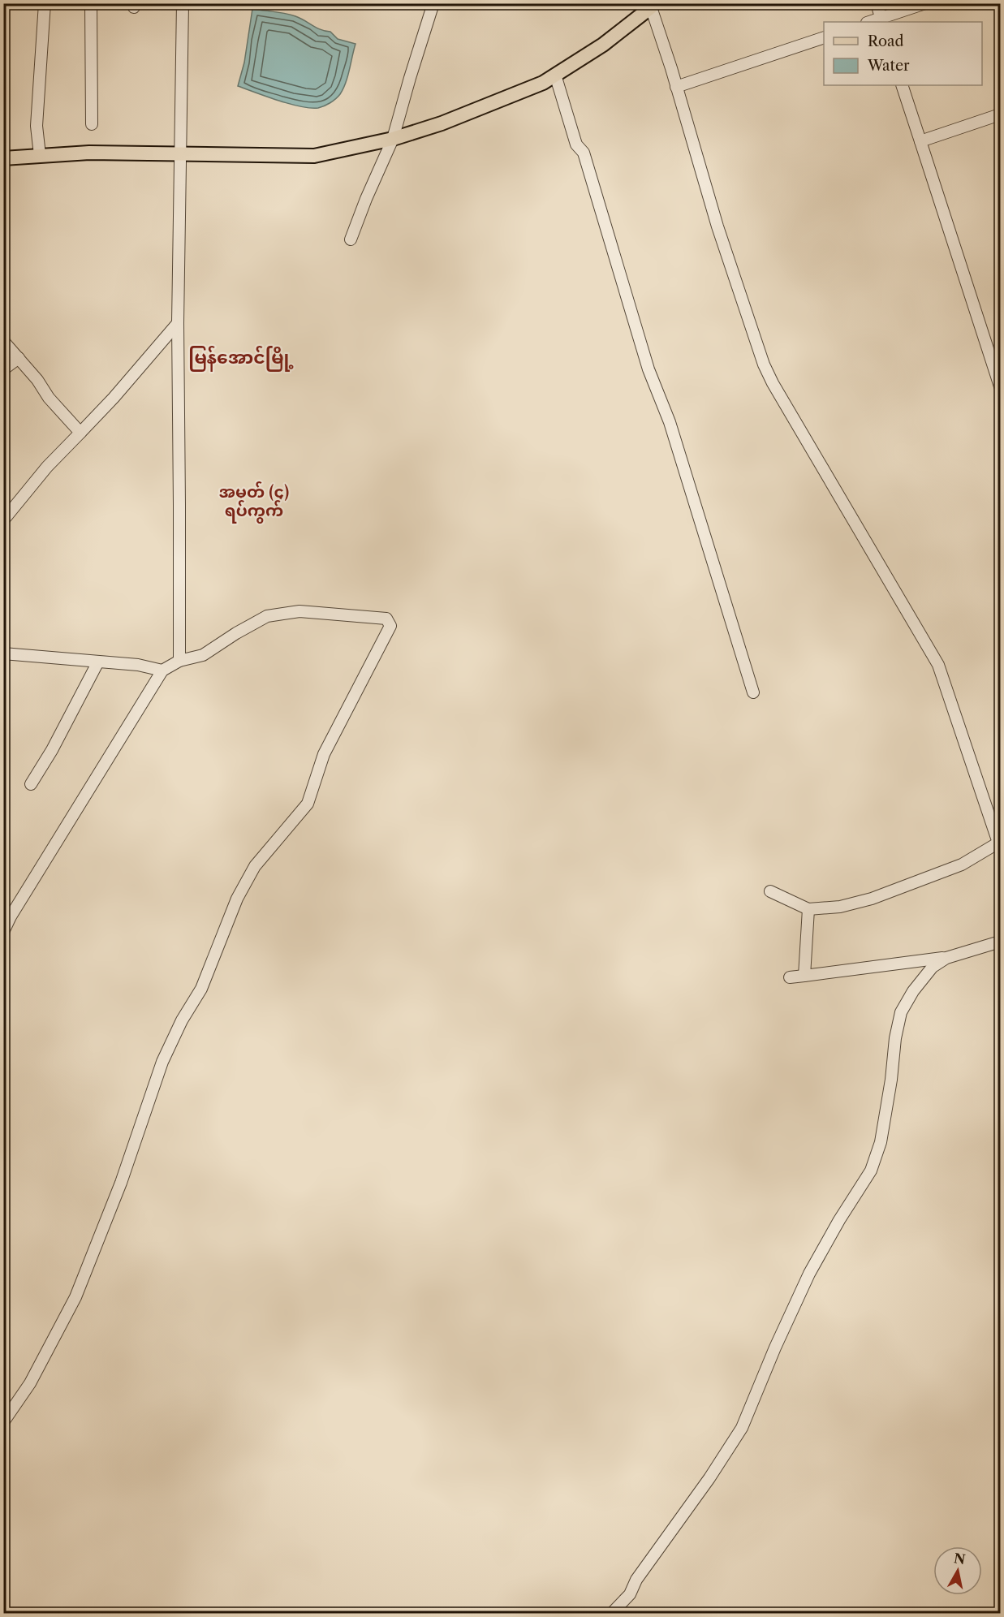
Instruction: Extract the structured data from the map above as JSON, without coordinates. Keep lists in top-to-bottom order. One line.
{"districts":["မြန်အောင်မြို့","အမှတ် (၄) ရပ်ကွက်"],"legend":["Road","Water"],"north":"top"}
